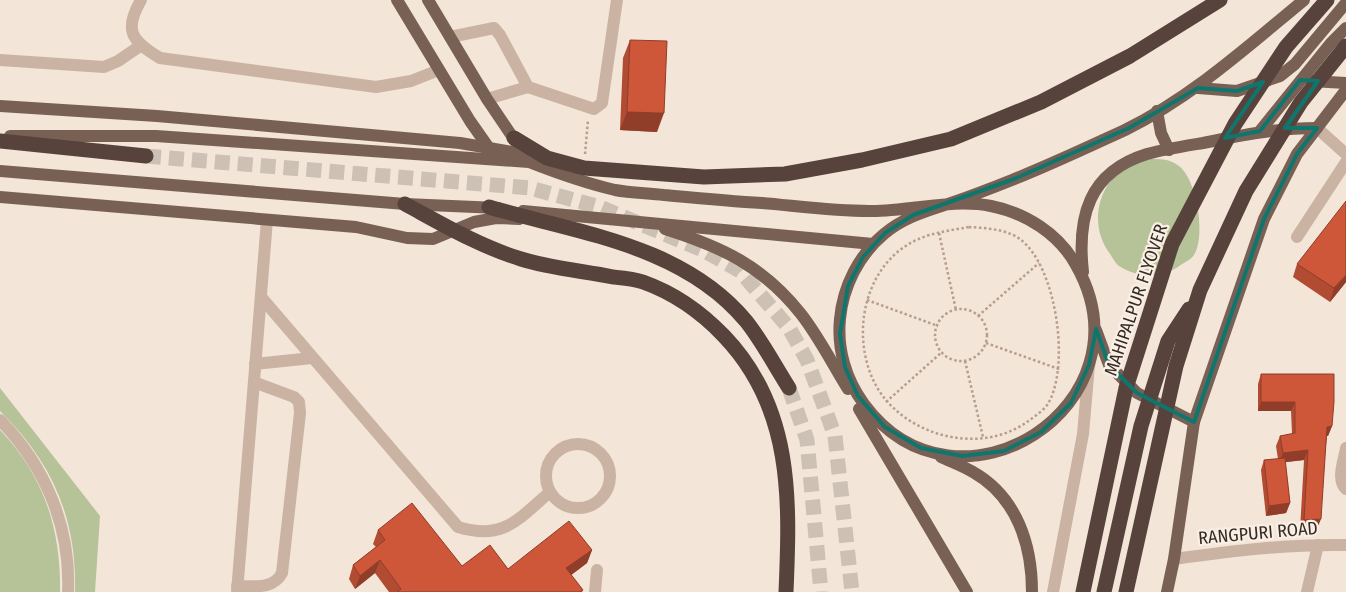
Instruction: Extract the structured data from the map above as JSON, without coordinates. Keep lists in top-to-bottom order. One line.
{"streets":{"highway":["MAHIPALPUR FLYOVER"],"street":["RANGPURI ROAD"]}}
